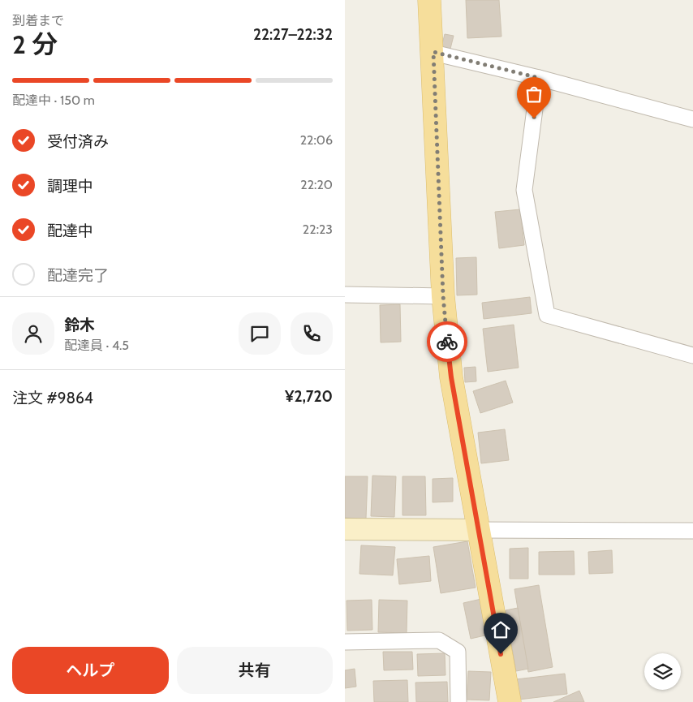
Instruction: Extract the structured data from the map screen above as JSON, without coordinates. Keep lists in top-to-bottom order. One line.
{"page":{"heading":["2 分","到着まで","22:27–22:32"],"panel":["鈴木","配達員 · 4.5","注文 #9864","¥2,720"],"bar":"配達中 · 150 m","list":[["受付済み","22:06"],["調理中","22:20"],["配達中","22:23"],"配達完了"],"buttons":["ヘルプ","共有"]}}
